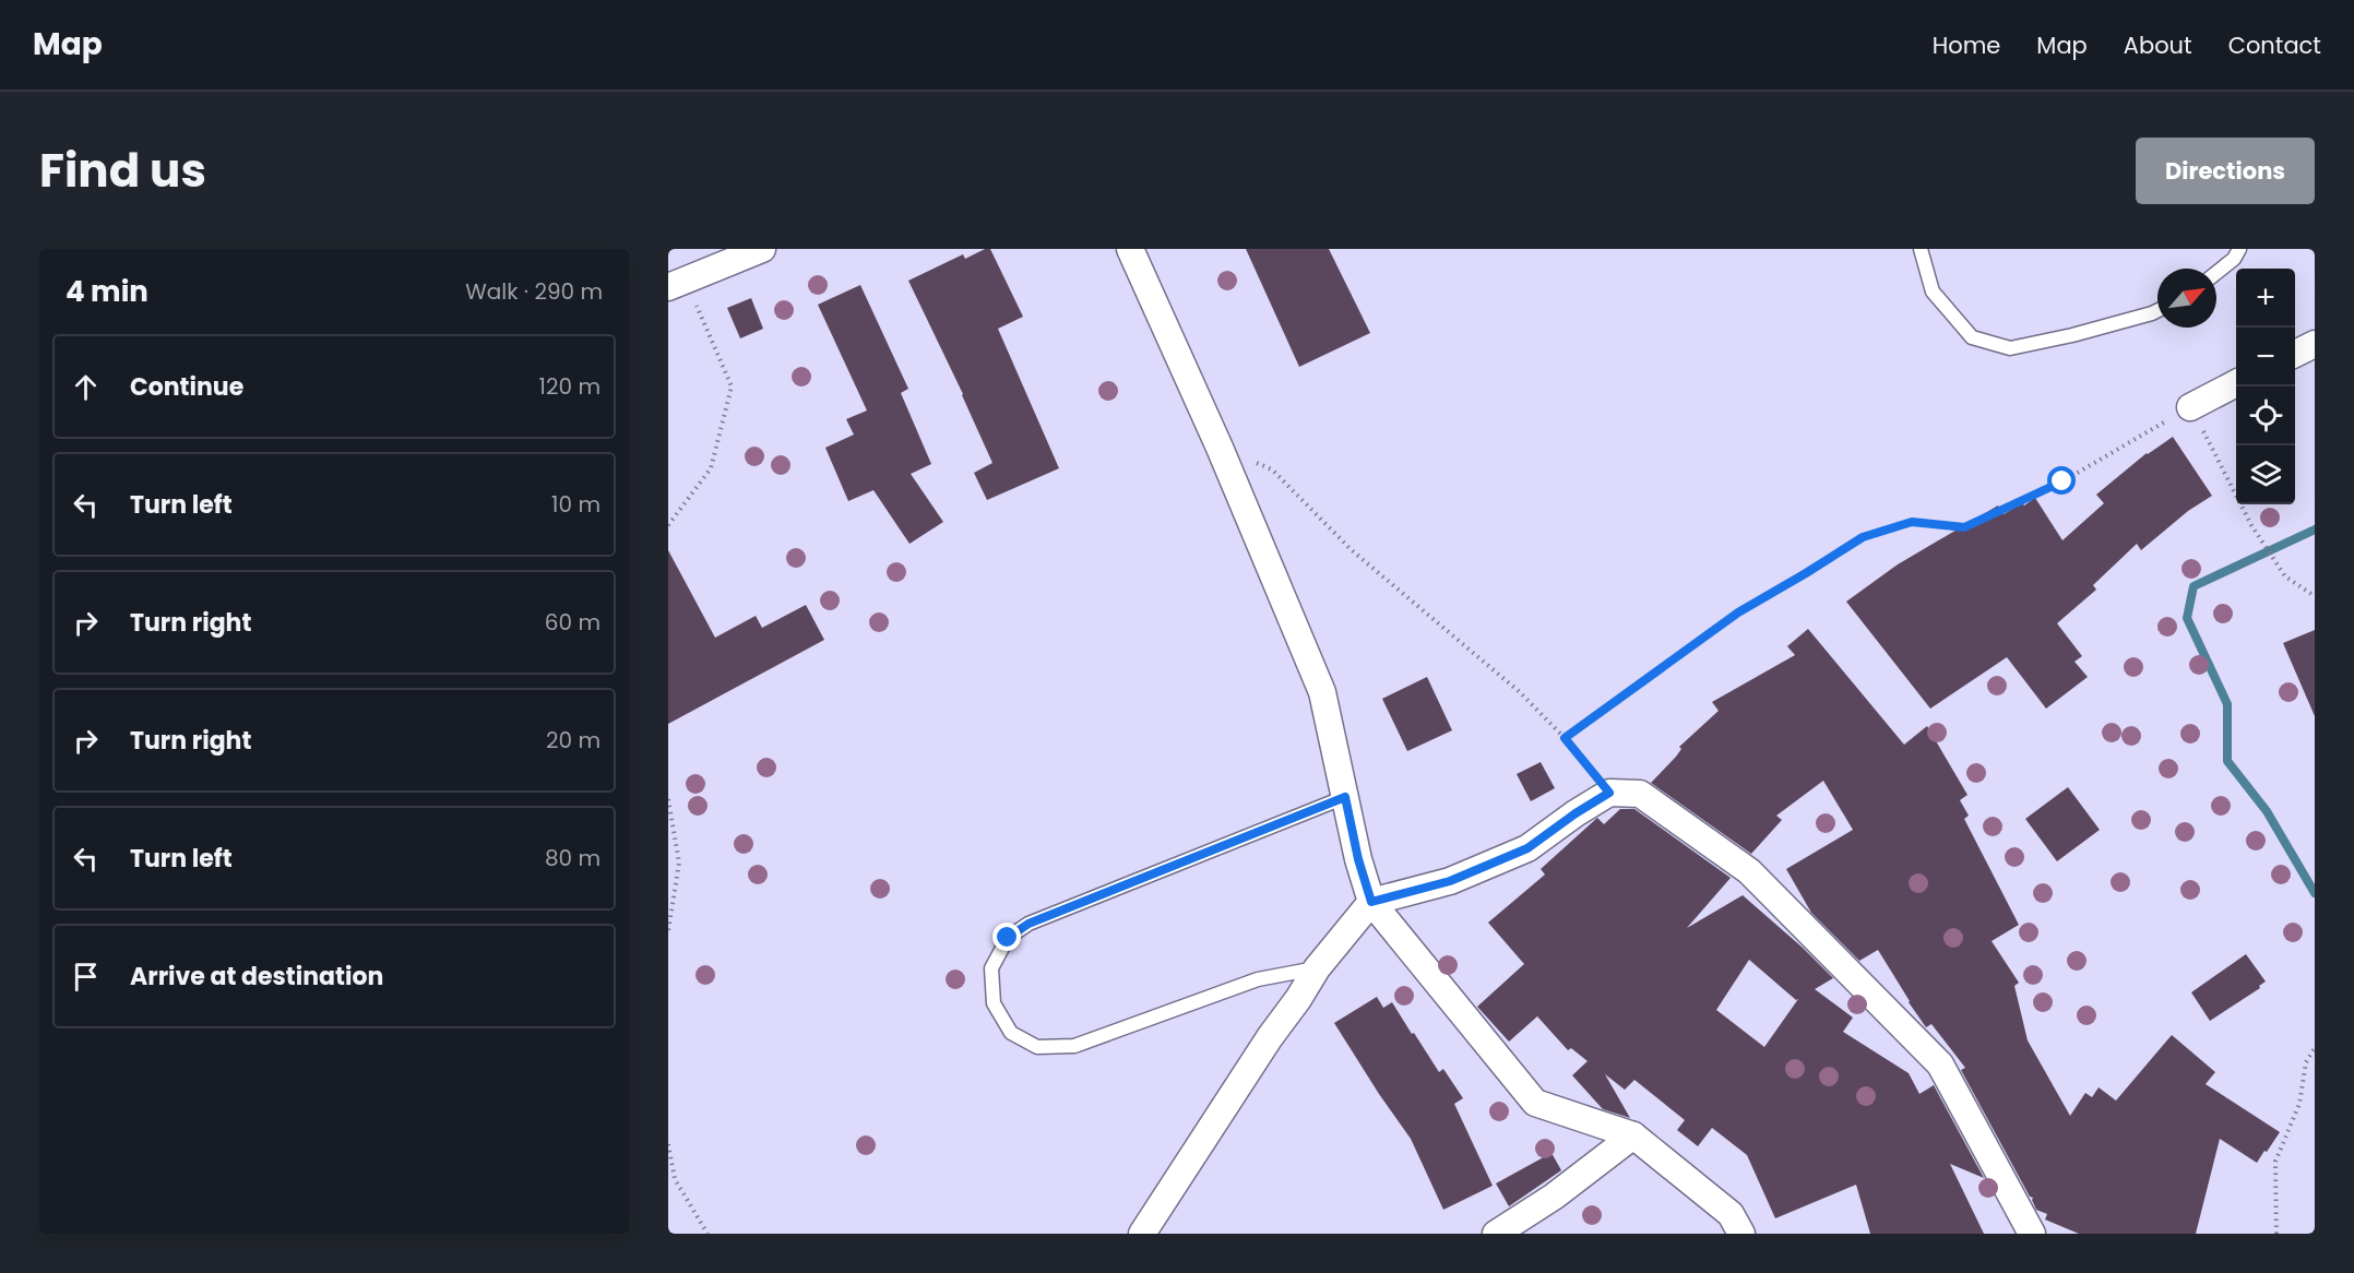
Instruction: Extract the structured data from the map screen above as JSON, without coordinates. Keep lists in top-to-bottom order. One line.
{"north":"top right","page":{"header":"Map","nav":["Home","Map","About","Contact"],"title":"Find us","buttons":"Directions","heading":["4 min","Walk · 290 m"],"map_buttons":["+","−"],"list":[["Continue","120 m"],["Turn left","10 m"],["Turn right","60 m"],["Turn right","20 m"],["Turn left","80 m"],"Arrive at destination"]}}
